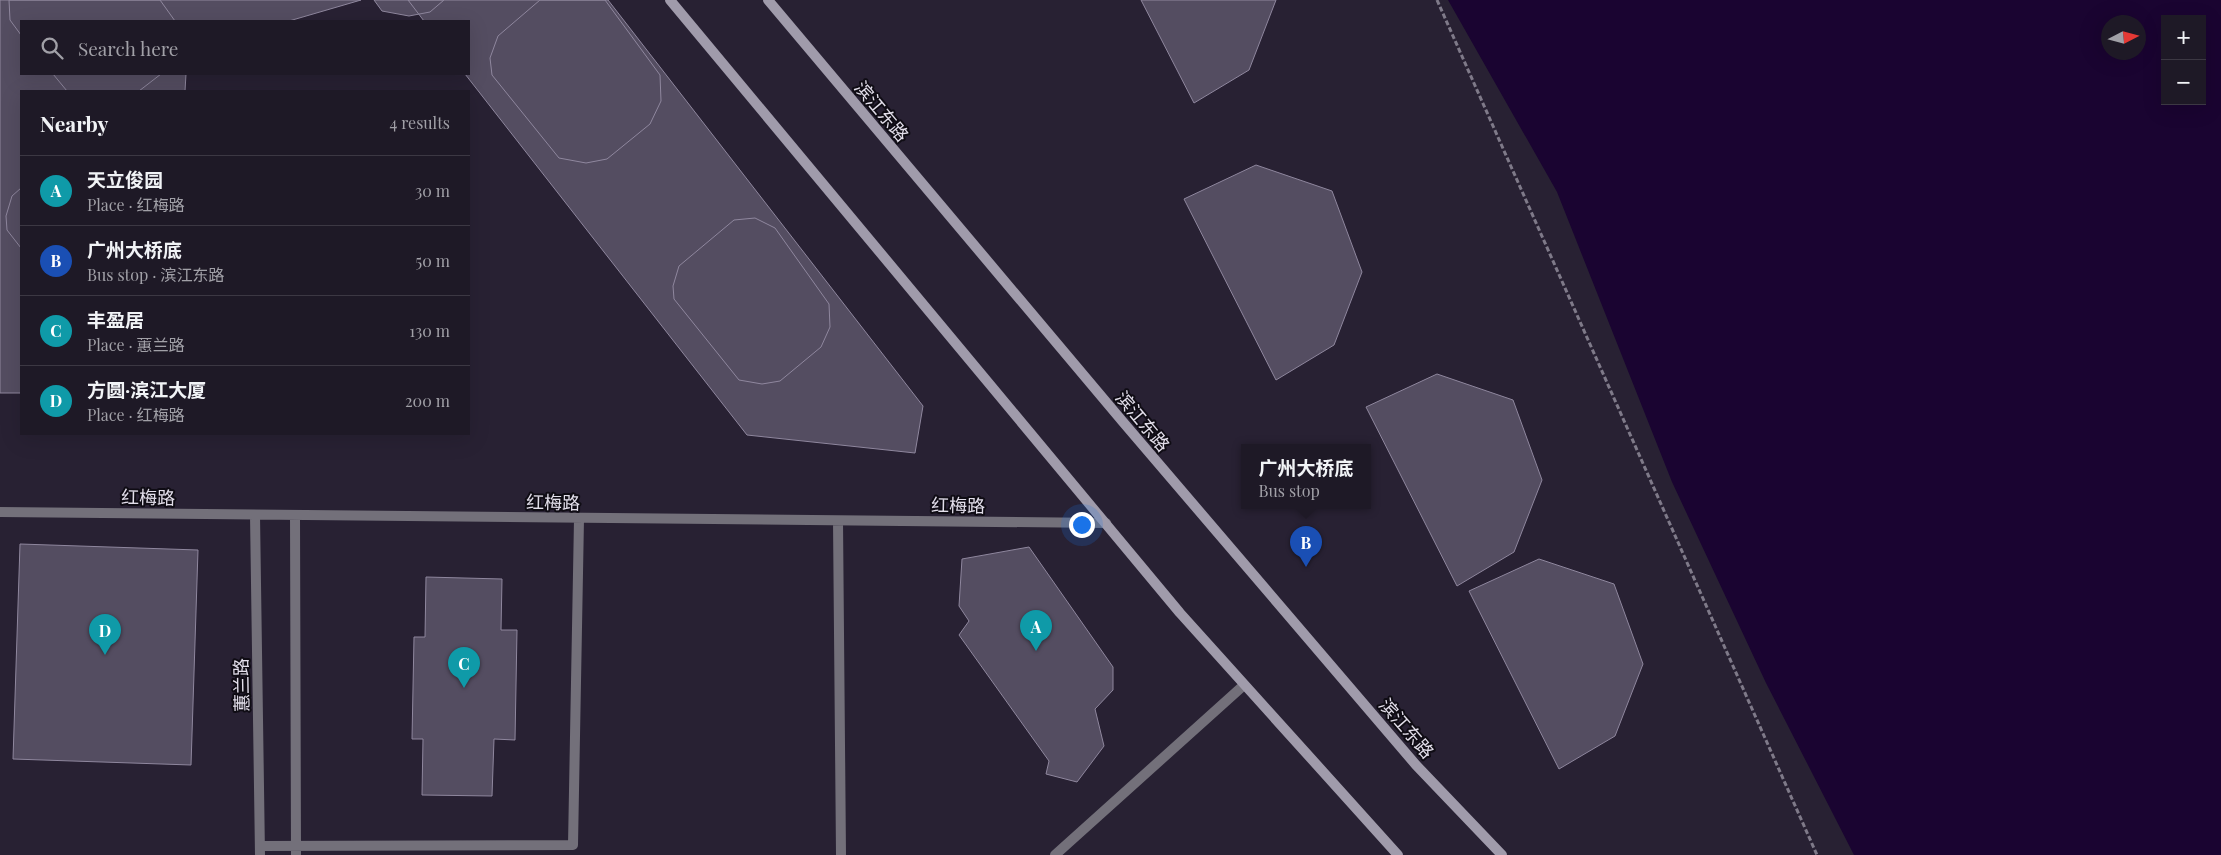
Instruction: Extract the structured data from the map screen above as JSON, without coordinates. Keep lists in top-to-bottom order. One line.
{"streets":{"main road":["滨江东路"],"street":["红梅路","蕙兰路"]},"crossings":[["红梅路","蕙兰路"]],"north":"right","page":{"map_buttons":["+","−"],"search":"Search here","heading":["Nearby","4 results"],"list":[{"mark":"A","name":"天立俊园","note":"Place · 红梅路","value":"30 m"},{"mark":"B","name":"广州大桥底","note":"Bus stop · 滨江东路","value":"50 m"},{"mark":"C","name":"丰盈居","note":"Place · 蕙兰路","value":"130 m"},{"mark":"D","name":"方圆·滨江大厦","note":"Place · 红梅路","value":"200 m"}],"popup":["广州大桥底","Bus stop"],"pins":["B","A","D","C"]}}
